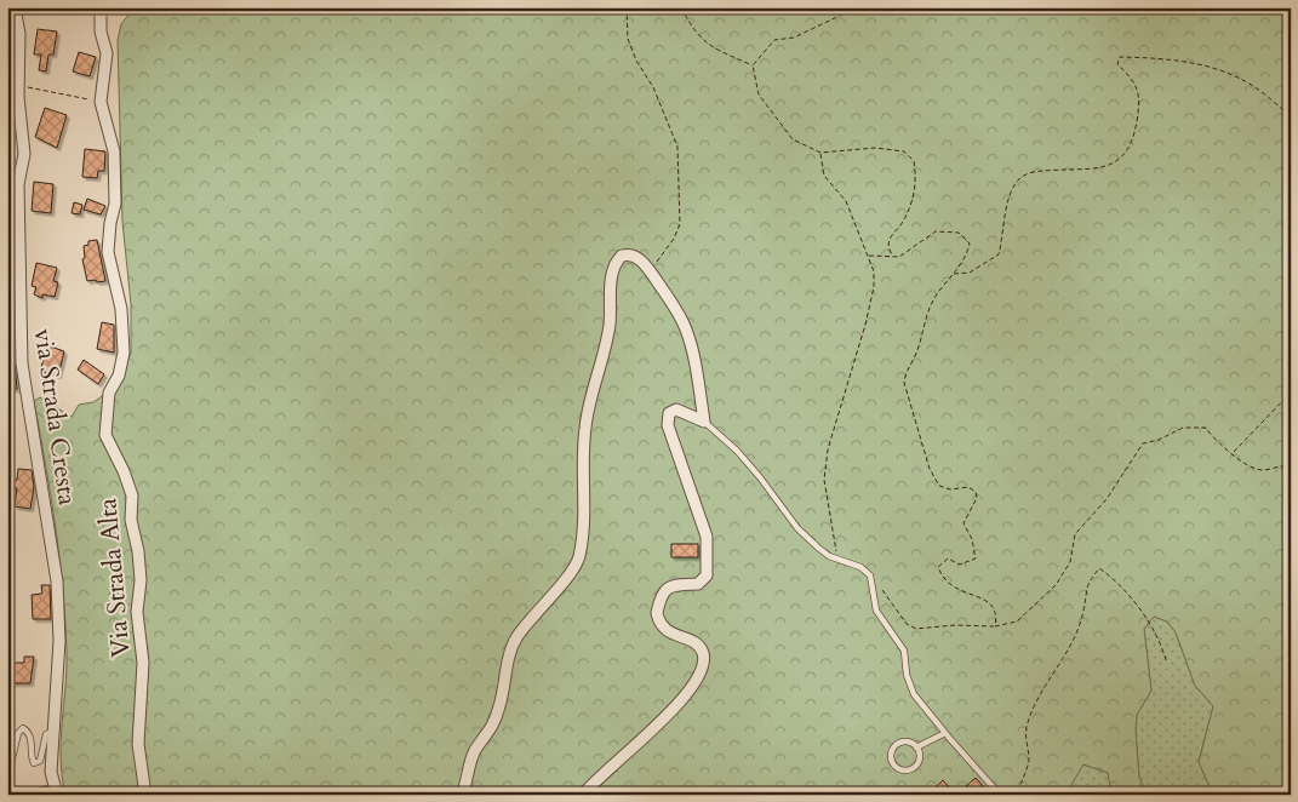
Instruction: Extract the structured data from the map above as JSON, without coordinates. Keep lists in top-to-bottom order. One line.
{"streets":{"street":["via Strada Cresta","Via Strada Alta"]}}
